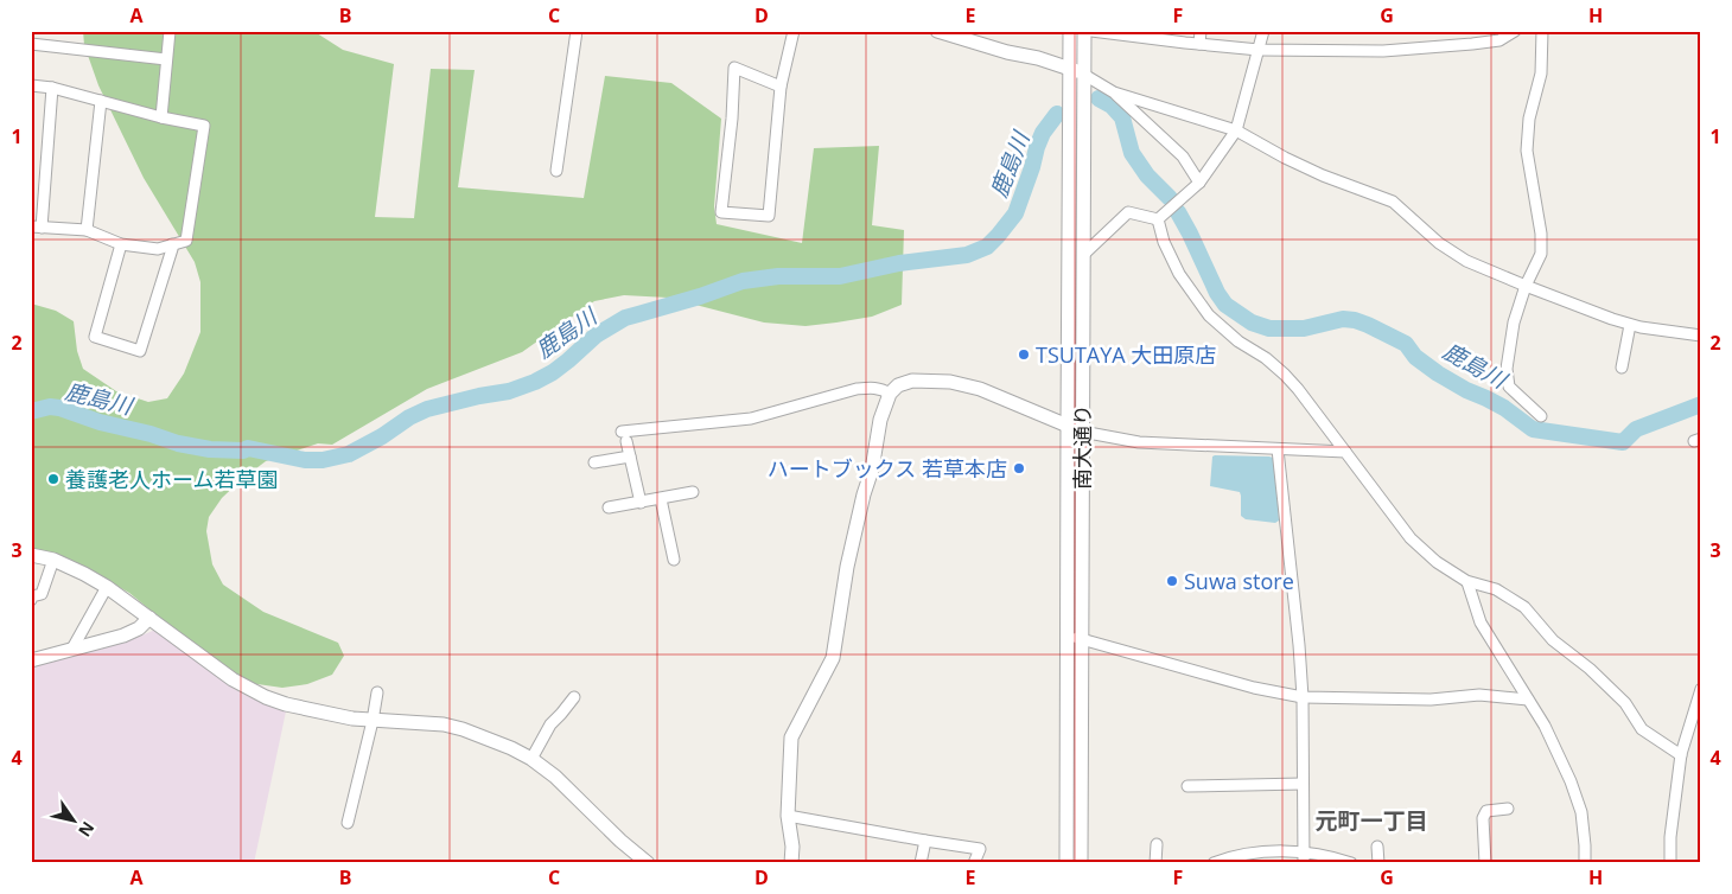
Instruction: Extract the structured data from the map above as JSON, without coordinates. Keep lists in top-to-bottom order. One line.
{"streets":{"street":["南大通り"]},"districts":["元町一丁目"],"water":["鹿島川"],"places":["TSUTAYA 大田原店","ハートブックス 若草本店","養護老人ホーム若草園","Suwa store"],"north":"bottom right","grid":{"columns":["A","B","C","D","E","F","G","H"],"rows":["1","2","3","4"]}}
